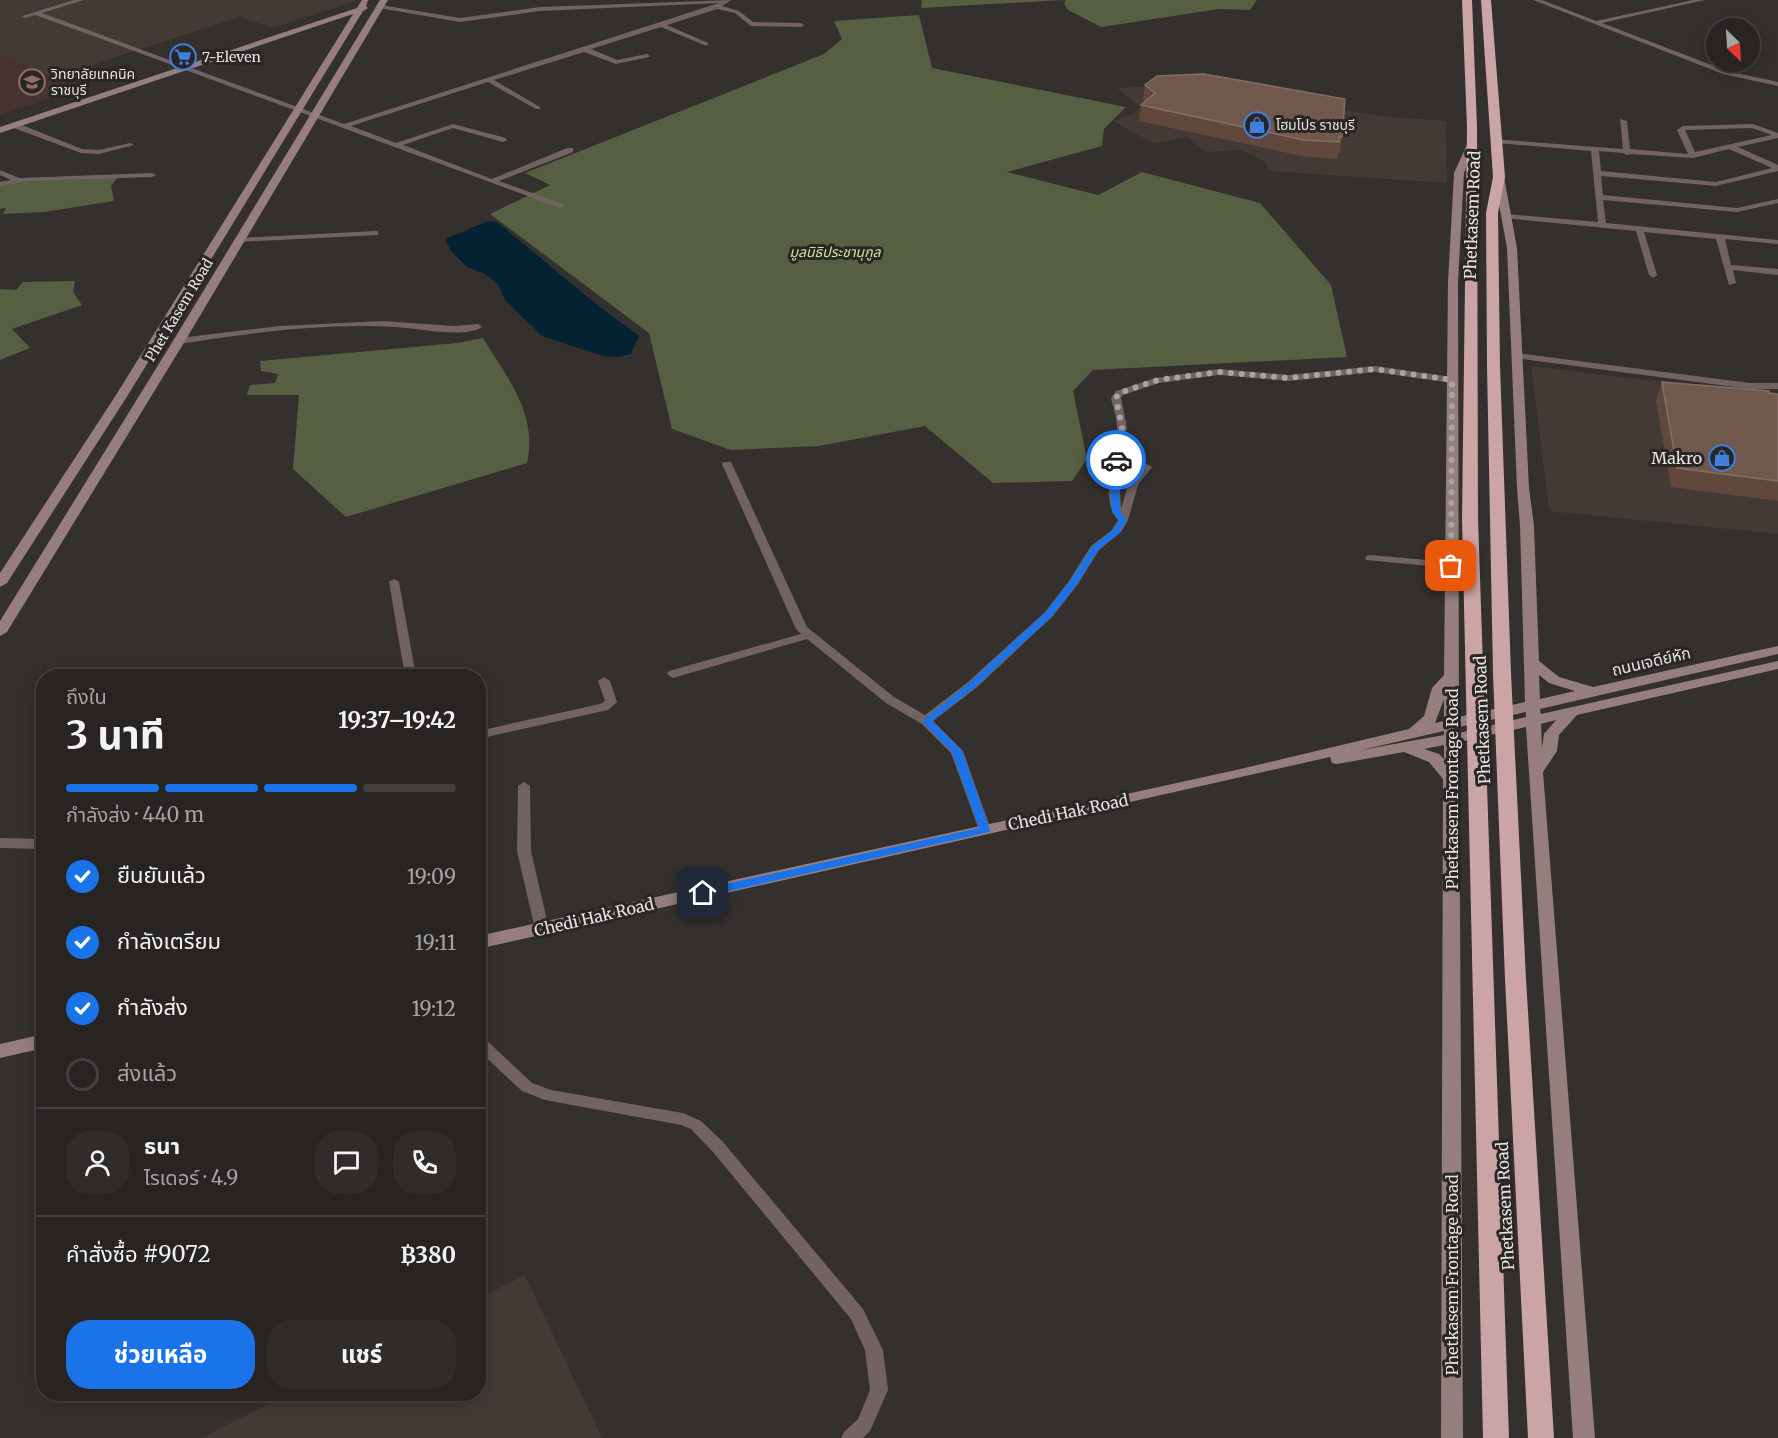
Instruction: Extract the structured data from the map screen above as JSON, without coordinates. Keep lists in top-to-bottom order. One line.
{"streets":{"highway":["Phetkasem Road"],"main road":["Phet Kasem Road","ถนนเจดีย์หัก","Phetkasem Frontage Road","Chedi Hak Road"]},"crossings":[["Phetkasem Road","Phetkasem Frontage Road"],["Phetkasem Frontage Road","Chedi Hak Road"]],"parks":["มูลนิธิประชานุกูล"],"places":{"supermarket":["7-Eleven"],"school or university":["วิทยาลัยเทคนิค ราชบุรี"],"shop":["โฮมโปร ราชบุรี","Makro"]},"north":"bottom right","page":{"heading":["3 นาที","ถึงใน","19:37–19:42"],"panel":["ธนา","ไรเดอร์ · 4.9","คำสั่งซื้อ #9072","฿380"],"bar":"กำลังส่ง · 440 m","list":[["ยืนยันแล้ว","19:09"],["กำลังเตรียม","19:11"],["กำลังส่ง","19:12"],"ส่งแล้ว"],"buttons":["ช่วยเหลือ","แชร์"]}}
